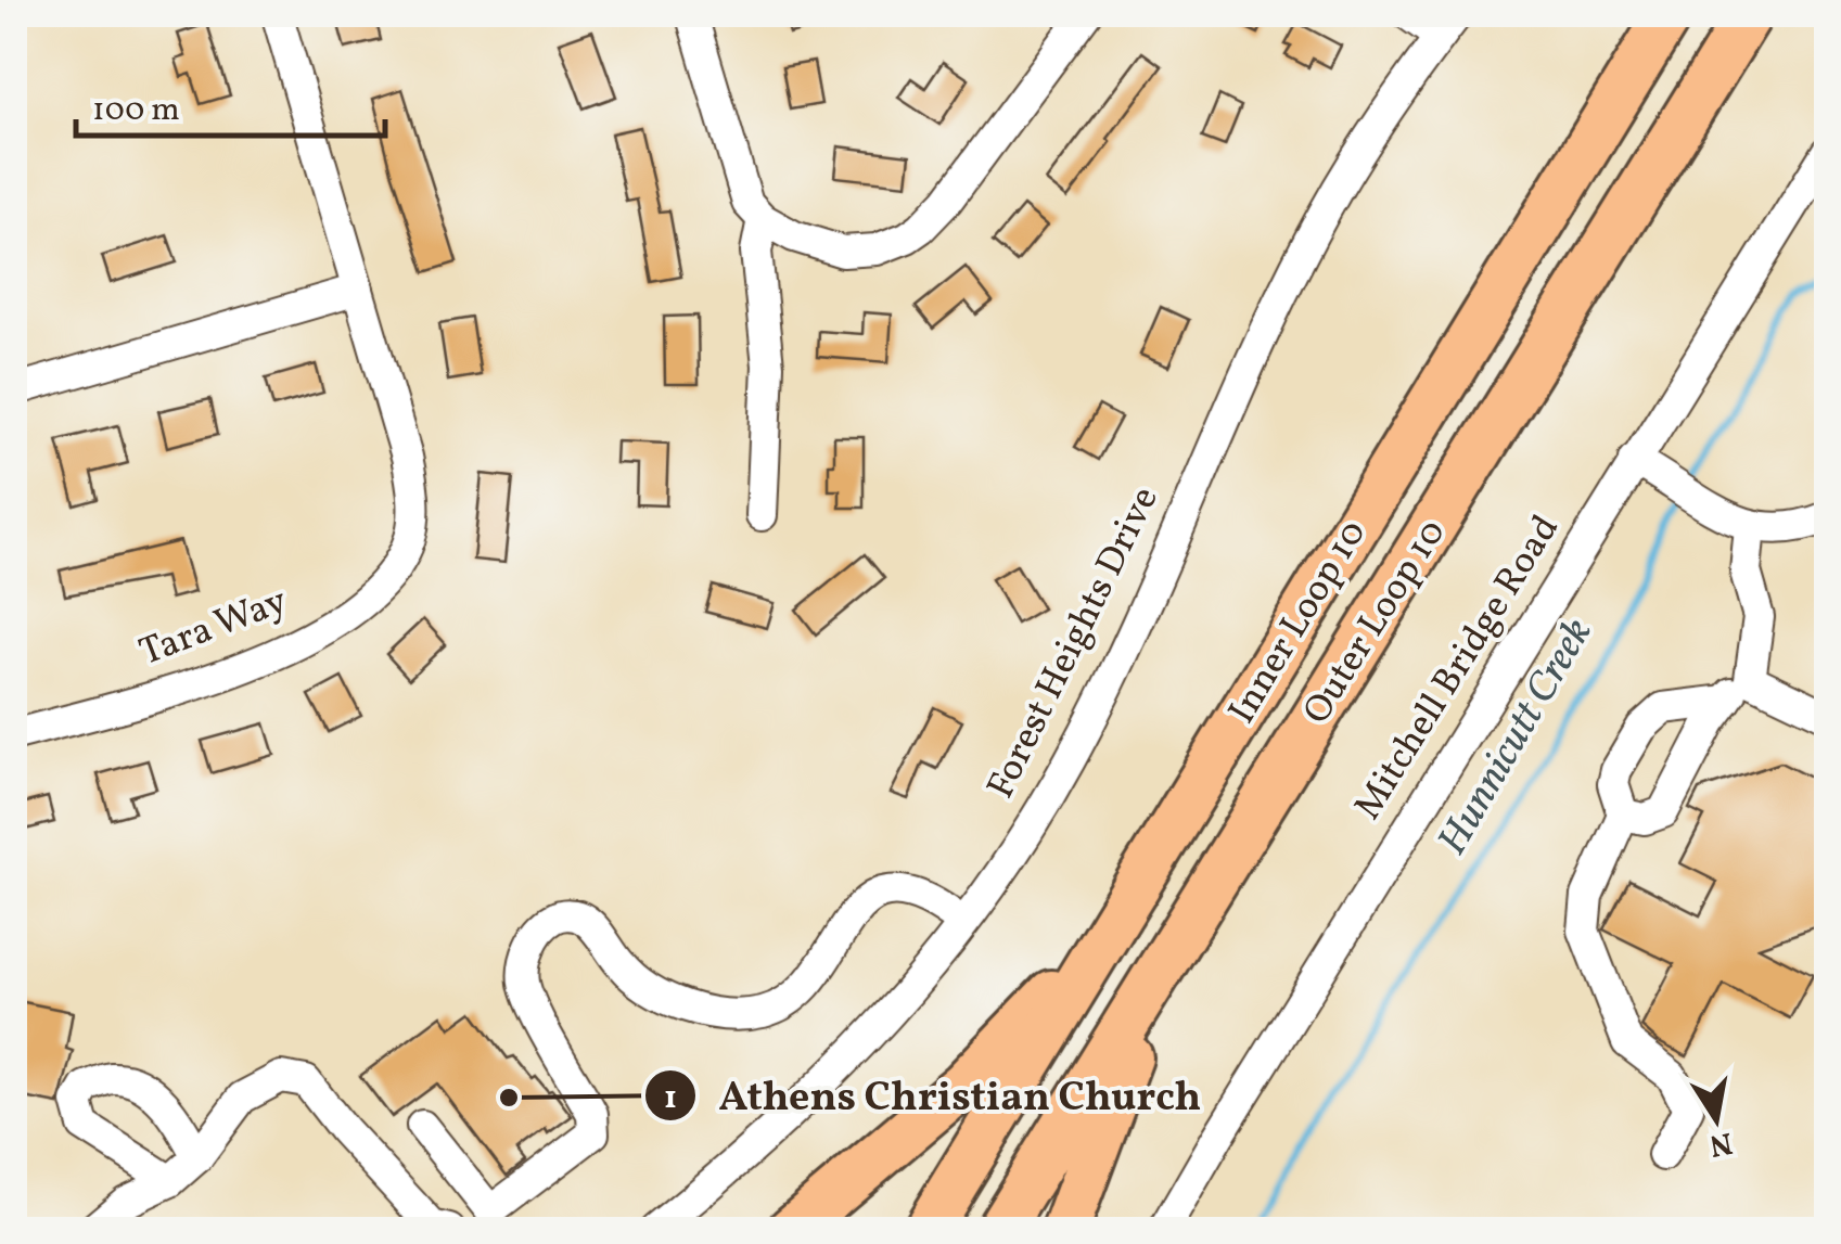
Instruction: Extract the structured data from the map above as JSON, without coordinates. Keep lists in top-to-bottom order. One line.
{"streets":{"highway":["Inner Loop 10","Outer Loop 10"],"street":["Tara Way","Forest Heights Drive","Mitchell Bridge Road"]},"water":["Hunnicutt Creek"],"places":["Athens Christian Church"],"scale_bar":"100 m","north":"bottom"}
